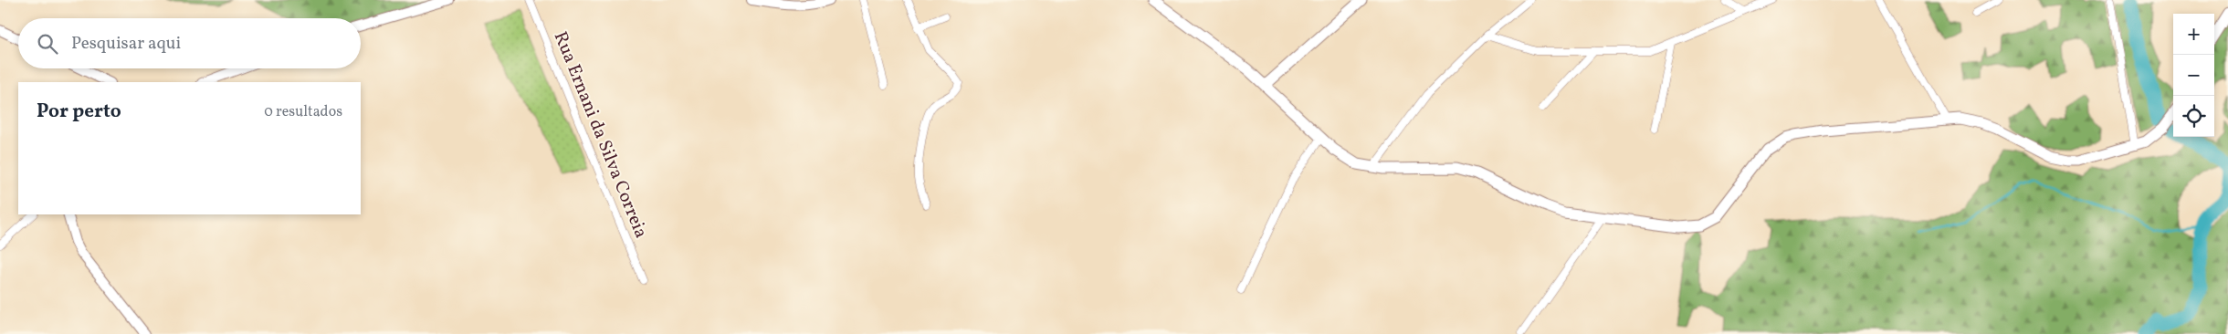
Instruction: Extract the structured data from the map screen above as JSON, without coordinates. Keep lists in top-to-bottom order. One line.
{"streets":{"street":["Rua Ernani da Silva Correia"]},"page":{"map_buttons":["+","−"],"search":"Pesquisar aqui","heading":["Por perto","0 resultados"]}}
